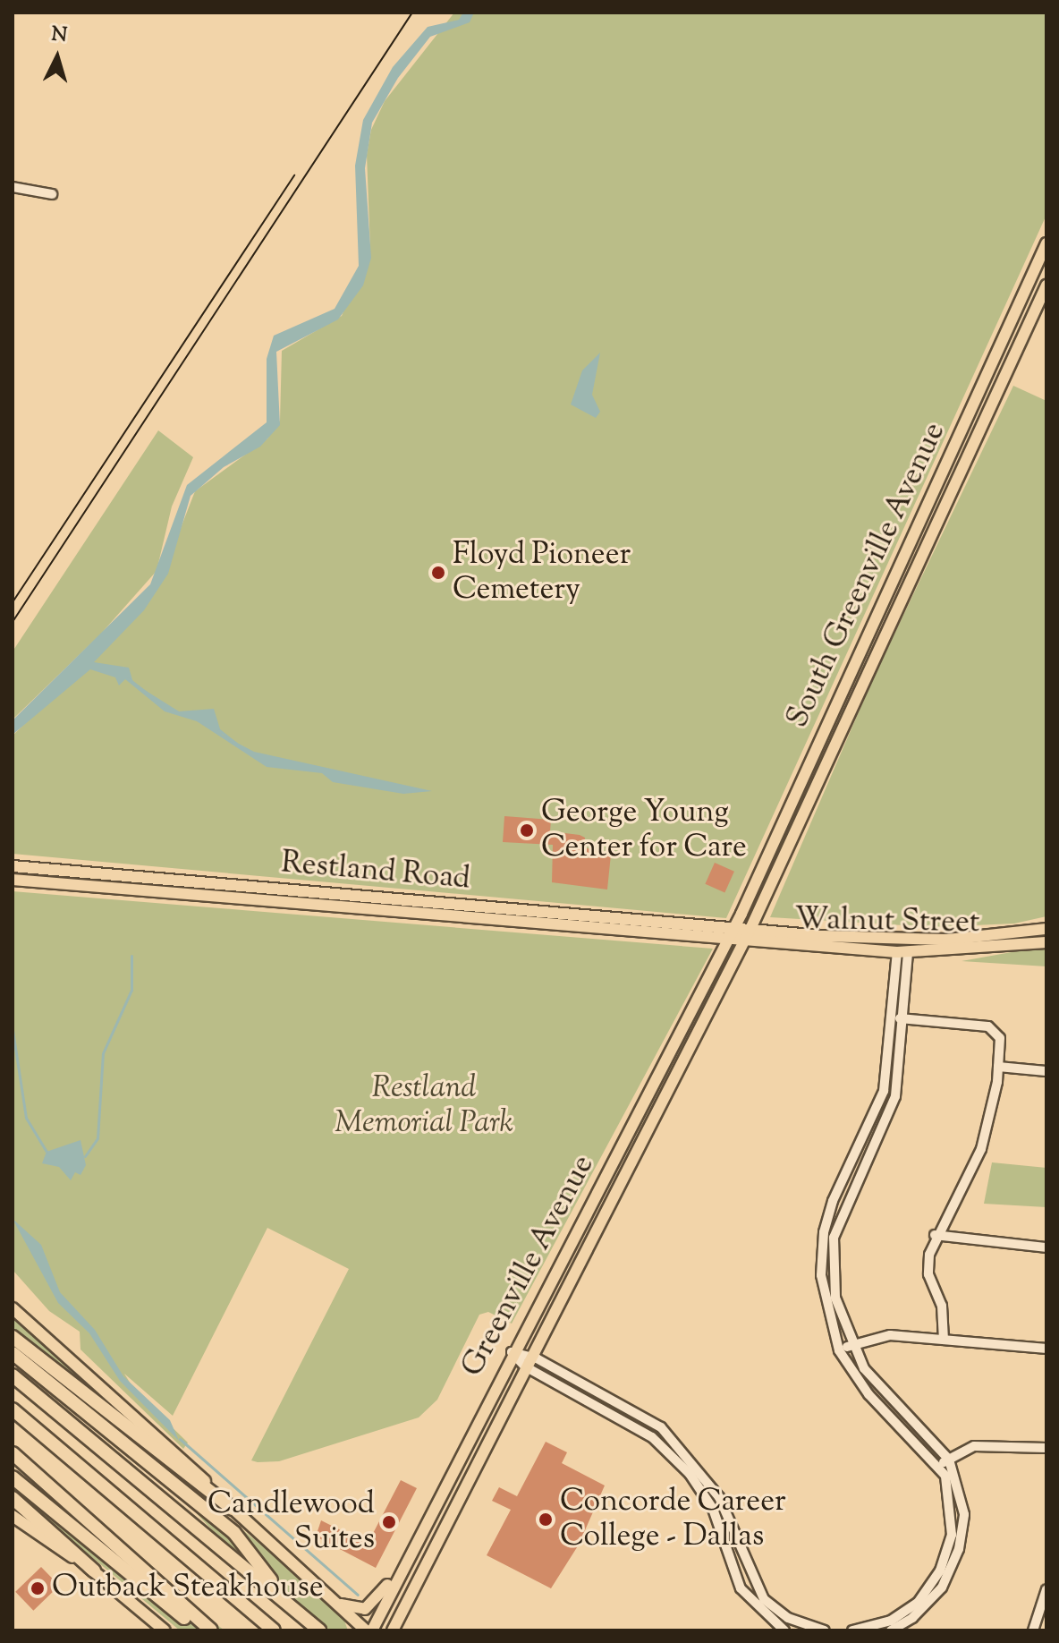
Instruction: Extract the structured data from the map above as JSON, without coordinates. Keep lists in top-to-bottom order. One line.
{"streets":{"main road":["South Greenville Avenue","Restland Road","Walnut Street","Greenville Avenue"]},"crossings":[["South Greenville Avenue","Restland Road"],["South Greenville Avenue","Walnut Street"],["South Greenville Avenue","Greenville Avenue"],["Restland Road","Walnut Street"],["Restland Road","Greenville Avenue"],["Walnut Street","Greenville Avenue"]],"parks":["Restland Memorial Park"],"places":["Floyd Pioneer Cemetery","George Young Center for Care","Concorde Career College - Dallas","Candlewood Suites","Outback Steakhouse"],"north":"top"}
